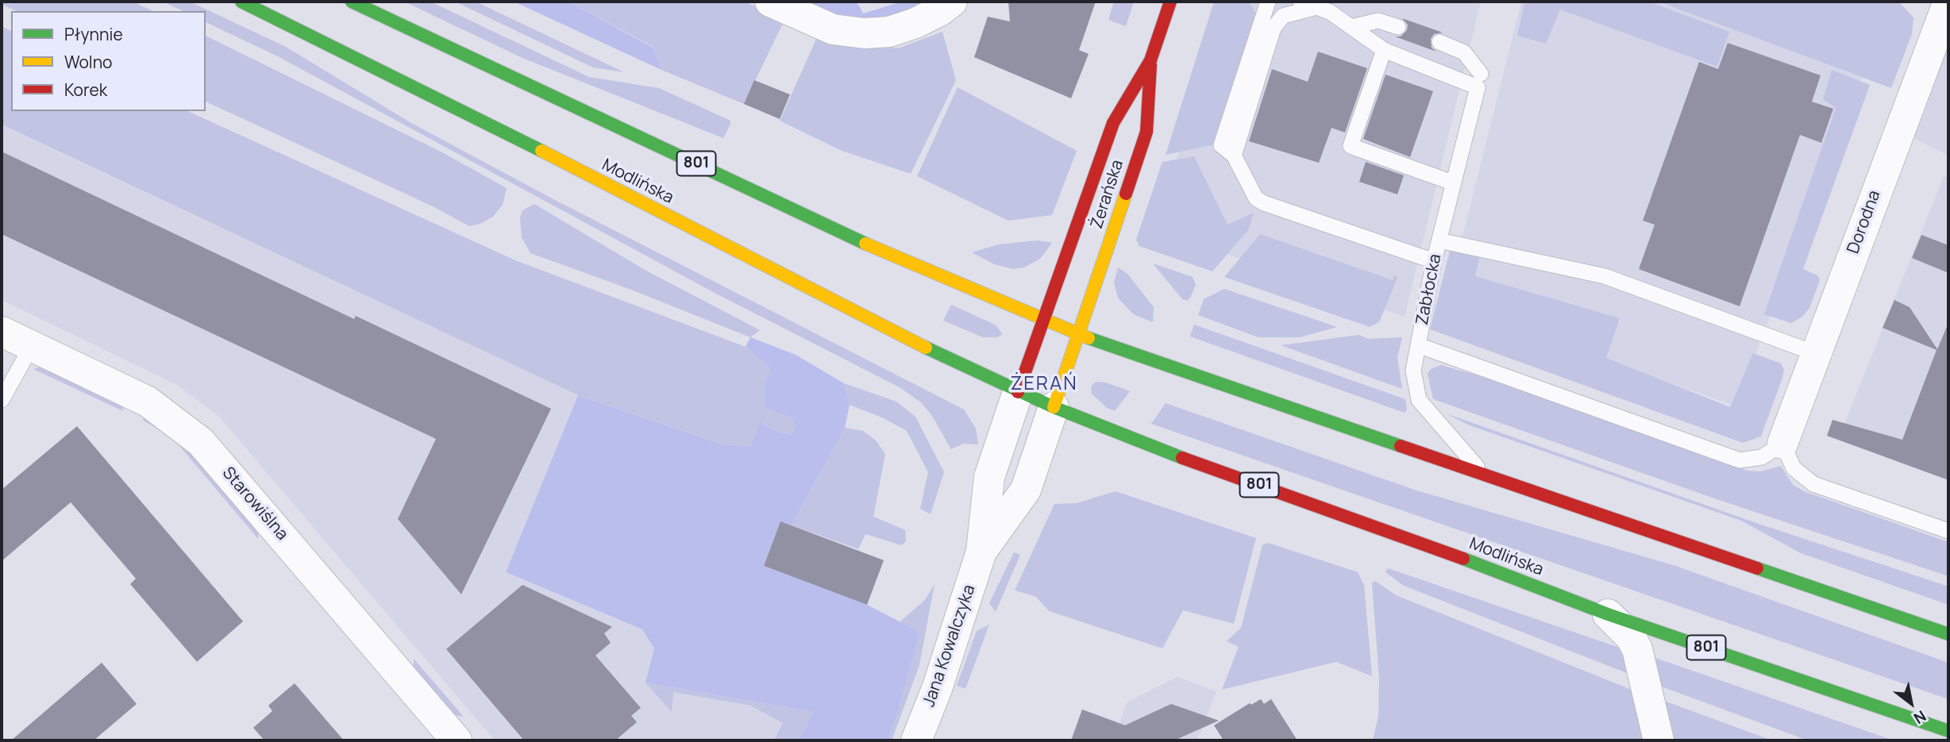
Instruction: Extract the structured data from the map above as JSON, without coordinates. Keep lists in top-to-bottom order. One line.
{"streets":{"main road":["801","Modlińska","Żerańska"],"street":["Dorodna","Starowiślna","Jana Kowalczyka"],"lane":["Zabłocka"]},"crossings":[["801","Żerańska"],["801","Zabłocka"],["Modlińska","Jana Kowalczyka"]],"districts":["ŻERAŃ"],"legend":["Płynnie","Wolno","Korek"],"north":"bottom right"}
